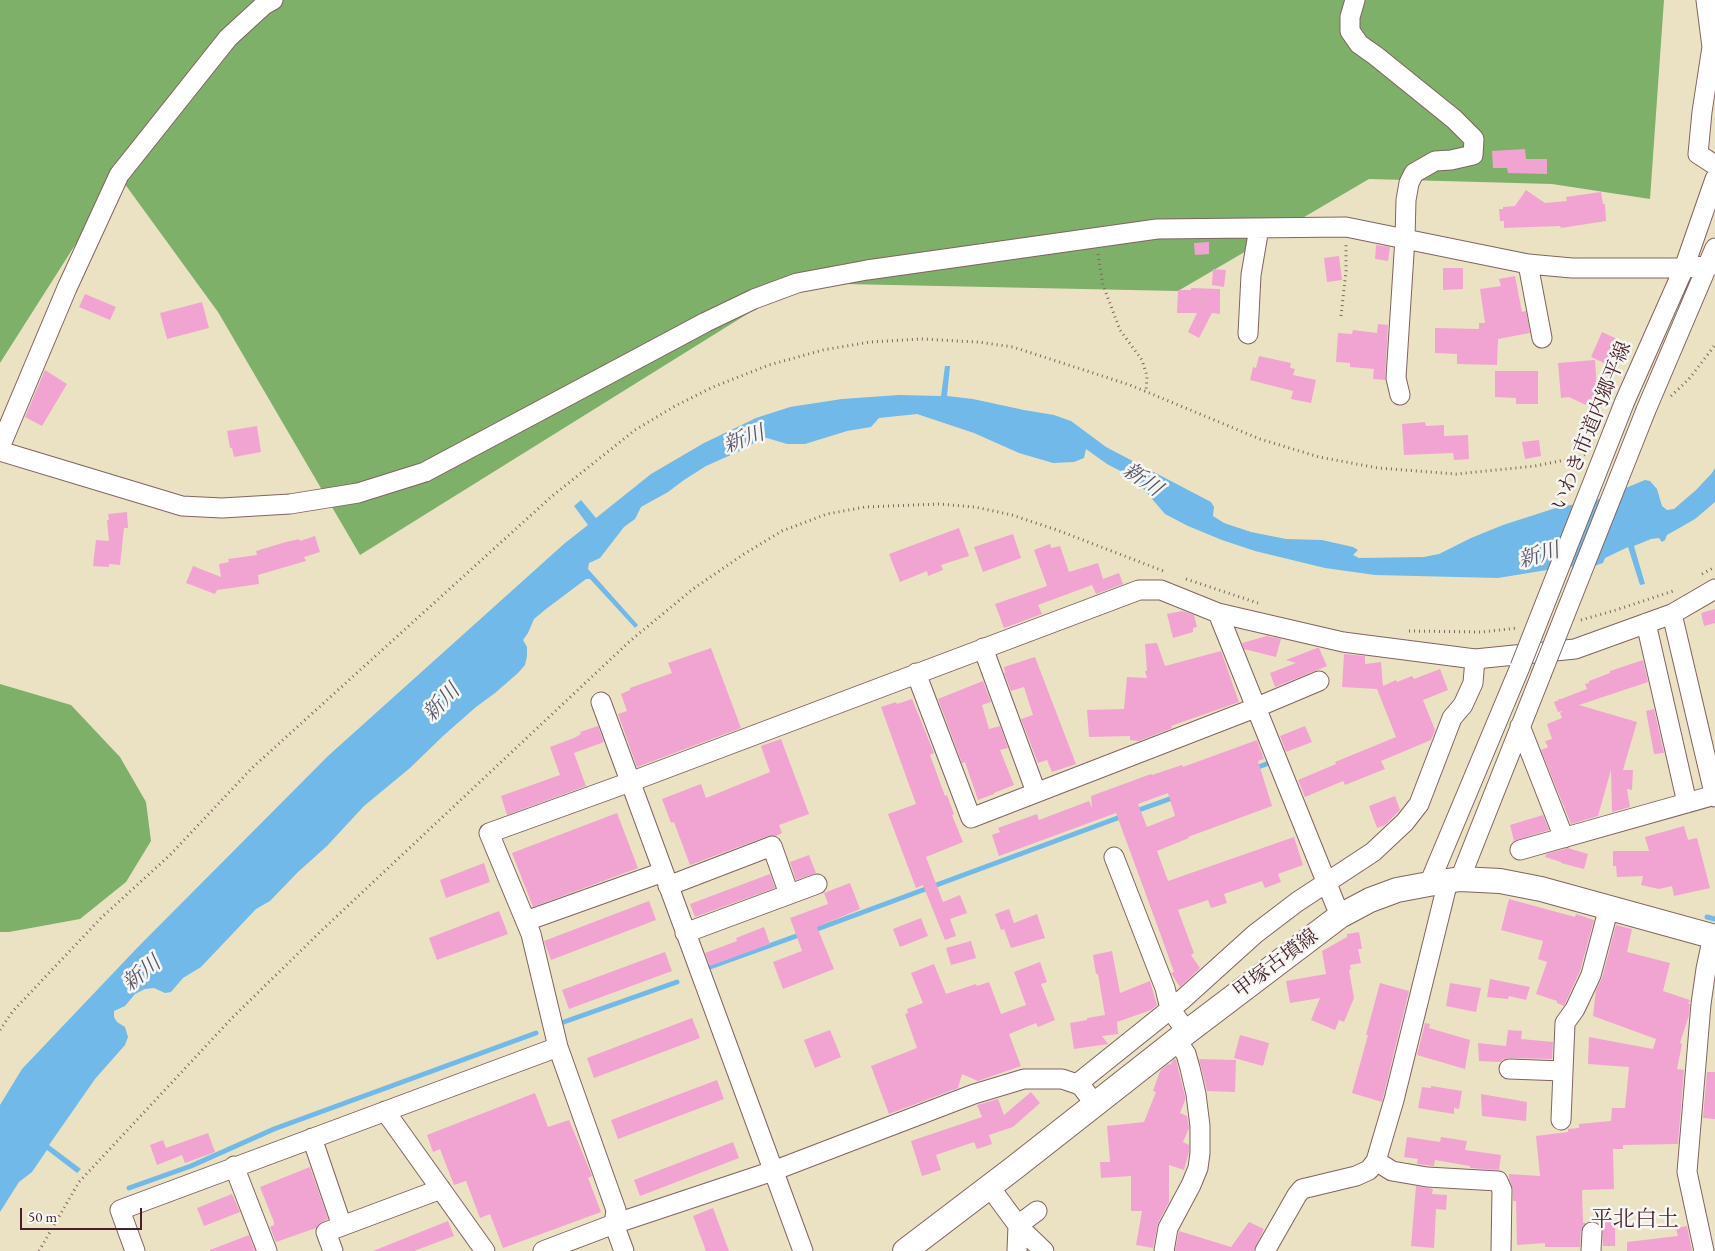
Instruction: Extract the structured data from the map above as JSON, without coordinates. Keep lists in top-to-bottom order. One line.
{"streets":{"main road":["甲塚古墳線"],"street":["いわき市道内郷平線"]},"crossings":[["いわき市道内郷平線","甲塚古墳線"]],"districts":["平北白土"],"water":["新川"],"scale_bar":"50 m"}
